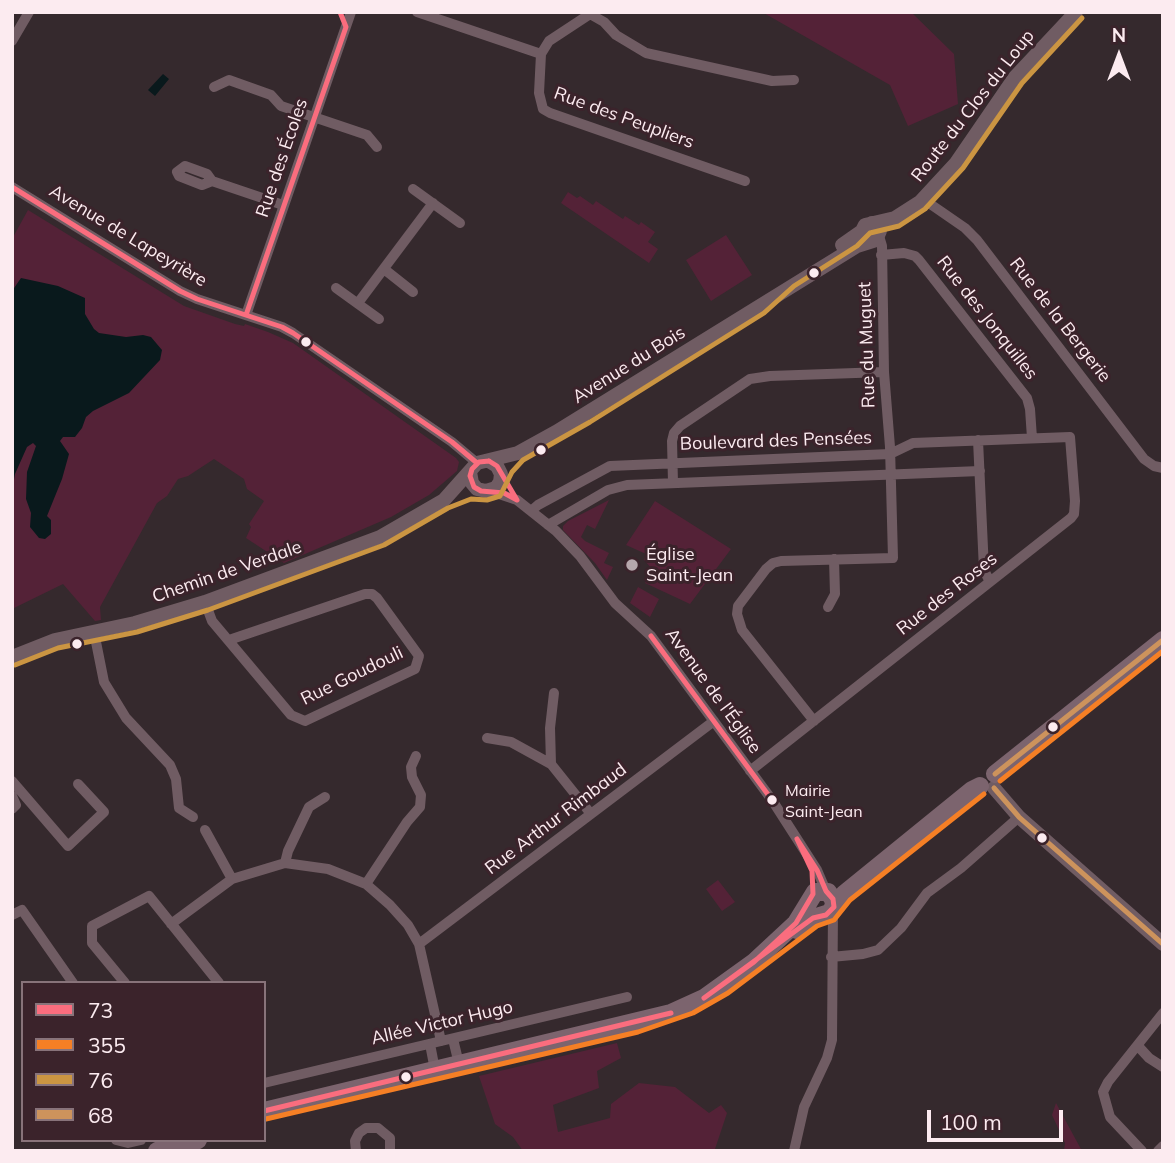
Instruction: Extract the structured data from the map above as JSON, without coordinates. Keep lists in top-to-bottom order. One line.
{"streets":{"street":["Route du Clos du Loup","Rue des Peupliers","Rue des Écoles","Avenue de Lapeyrière","Rue des Jonquilles","Rue de la Bergerie","Rue du Muguet","Avenue du Bois","Boulevard des Pensées","Chemin de Verdale","Rue des Roses","Rue Goudouli","Avenue de l'Église","Rue Arthur Rimbaud","Allée Victor Hugo"]},"crossings":[["Route du Clos du Loup","Rue de la Bergerie"],["Route du Clos du Loup","Rue du Muguet"],["Route du Clos du Loup","Avenue du Bois"],["Rue des Écoles","Avenue de Lapeyrière"],["Avenue de Lapeyrière","Avenue du Bois"],["Avenue de Lapeyrière","Chemin de Verdale"],["Avenue de Lapeyrière","Avenue de l'Église"],["Rue des Jonquilles","Rue du Muguet"],["Rue des Jonquilles","Boulevard des Pensées"],["Rue des Jonquilles","Rue des Roses"],["Rue du Muguet","Avenue du Bois"],["Rue du Muguet","Boulevard des Pensées"],["Avenue du Bois","Chemin de Verdale"],["Avenue du Bois","Avenue de l'Église"],["Boulevard des Pensées","Rue des Roses"],["Boulevard des Pensées","Avenue de l'Église"],["Chemin de Verdale","Rue Goudouli"],["Chemin de Verdale","Avenue de l'Église"],["Rue des Roses","Avenue de l'Église"],["Avenue de l'Église","Rue Arthur Rimbaud"]],"places":["Église Saint-Jean","Mairie Saint-Jean"],"lines":["transit line 73","transit line 76","transit line 68","transit line 355"],"legend":["73","355","76","68"],"scale_bar":"100 m","north":"top"}
